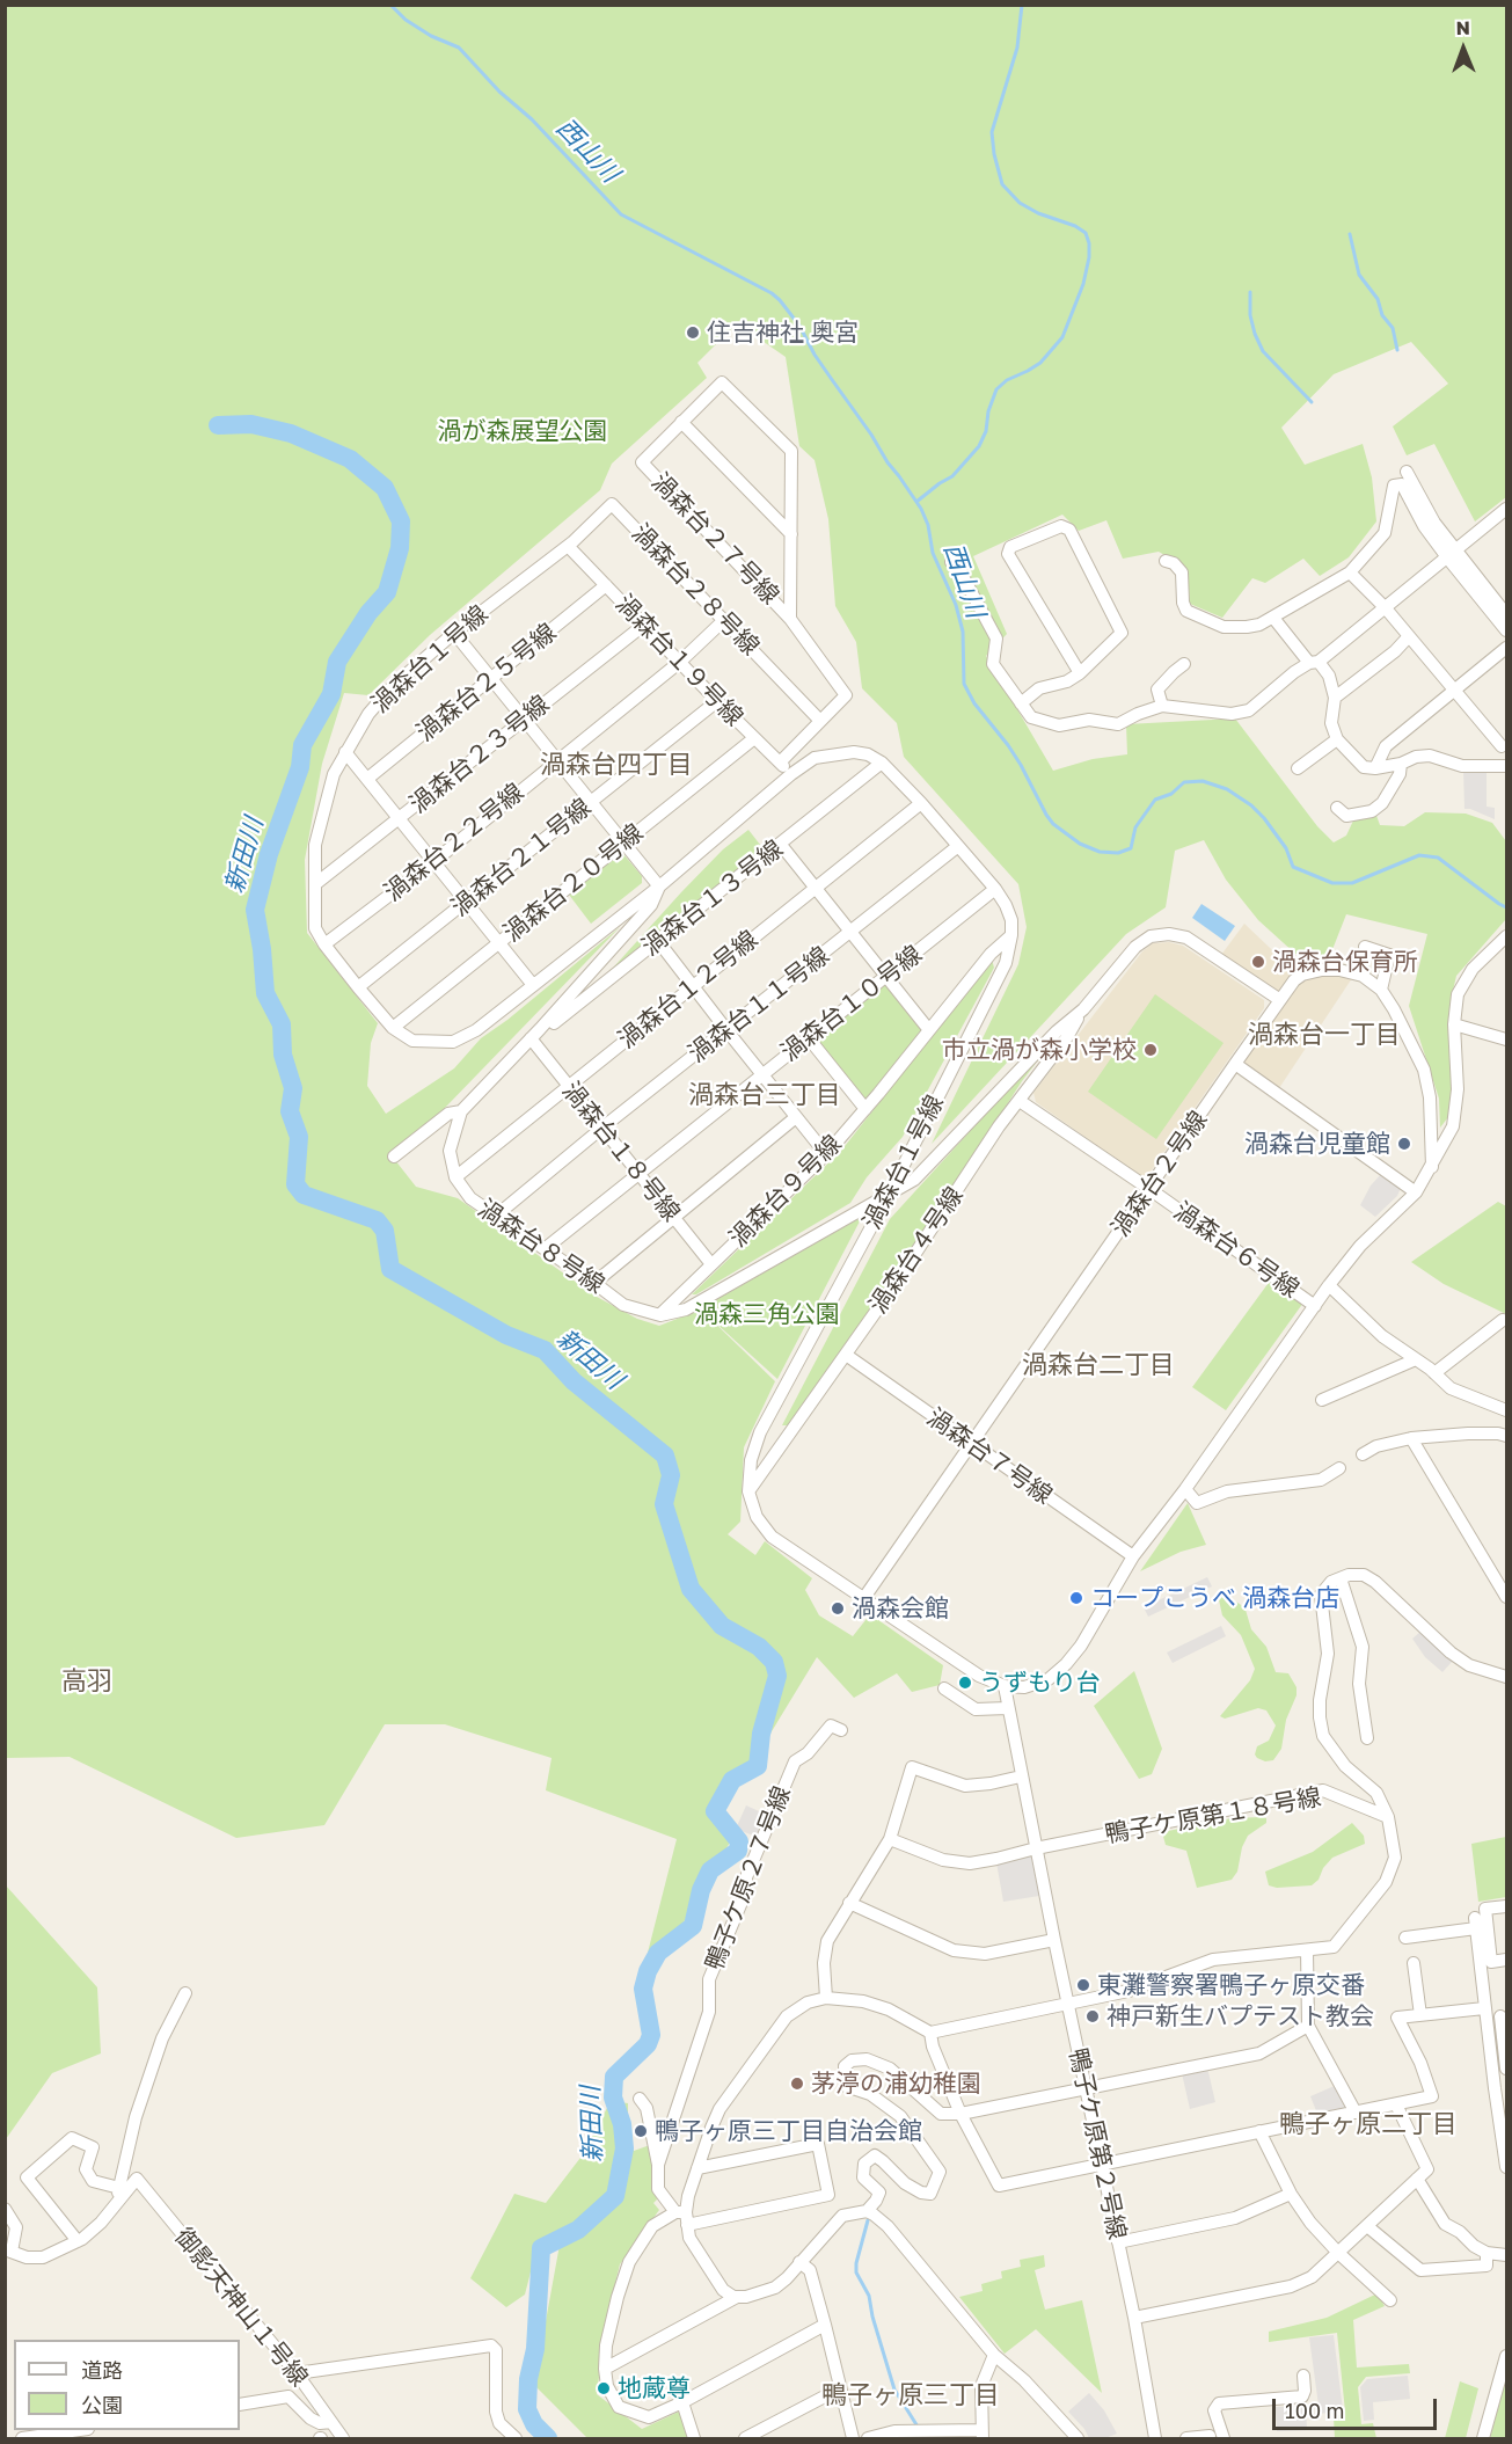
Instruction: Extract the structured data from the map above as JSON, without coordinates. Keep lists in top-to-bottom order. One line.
{"streets":{"street":["渦森台２７号線","渦森台２８号線","渦森台１号線","渦森台１９号線","渦森台２５号線","渦森台２３号線","渦森台２２号線","渦森台２１号線","渦森台２０号線","渦森台１３号線","渦森台１２号線","渦森台１０号線","渦森台１１号線","渦森台１８号線","渦森台２号線","渦森台９号線","渦森台８号線","渦森台４号線","渦森台６号線","渦森台７号線","鴨子ケ原第１８号線","鴨子ケ原２７号線","鴨子ケ原第２号線","御影天神山１号線"]},"crossings":[["渦森台２７号線","渦森台２８号線"],["渦森台２７号線","渦森台１９号線"],["渦森台２８号線","渦森台１号線"],["渦森台２８号線","渦森台１９号線"],["渦森台２８号線","渦森台２２号線"],["渦森台１号線","渦森台１９号線"],["渦森台１号線","渦森台２３号線"],["渦森台１号線","渦森台２２号線"],["渦森台１号線","渦森台２１号線"],["渦森台１号線","渦森台２０号線"],["渦森台１号線","渦森台１３号線"],["渦森台１号線","渦森台１２号線"],["渦森台１号線","渦森台１０号線"],["渦森台１号線","渦森台１１号線"],["渦森台１号線","渦森台２号線"],["渦森台１号線","渦森台９号線"],["渦森台１号線","渦森台４号線"],["渦森台１号線","鴨子ケ原第２号線"],["渦森台１９号線","渦森台２５号線"],["渦森台１９号線","渦森台２３号線"],["渦森台１９号線","渦森台２２号線"],["渦森台１９号線","渦森台２１号線"],["渦森台１９号線","渦森台２０号線"],["渦森台１２号線","渦森台１８号線"],["渦森台１２号線","渦森台８号線"],["渦森台１０号線","渦森台１８号線"],["渦森台１０号線","渦森台８号線"],["渦森台１１号線","渦森台１８号線"],["渦森台１１号線","渦森台８号線"],["渦森台１８号線","渦森台９号線"],["渦森台２号線","渦森台６号線"],["渦森台２号線","渦森台７号線"],["渦森台９号線","渦森台８号線"],["渦森台４号線","渦森台６号線"],["渦森台４号線","渦森台７号線"],["鴨子ケ原第１８号線","鴨子ケ原第２号線"]],"districts":["渦森台四丁目","渦森台一丁目","渦森台三丁目","渦森台二丁目","高羽","鴨子ヶ原二丁目","鴨子ヶ原三丁目"],"water":["西山川","新田川"],"parks":["渦が森展望公園","渦森三角公園"],"places":["住吉神社 奥宮","渦森台保育所","市立渦が森小学校","渦森台児童館","コープこうべ 渦森台店","渦森会館","うずもり台","東灘警察署鴨子ヶ原交番","神戸新生バプテスト教会","茅渟の浦幼稚園","鴨子ヶ原三丁目自治会館","地蔵尊"],"legend":["道路","公園"],"scale_bar":"100 m","north":"top"}
